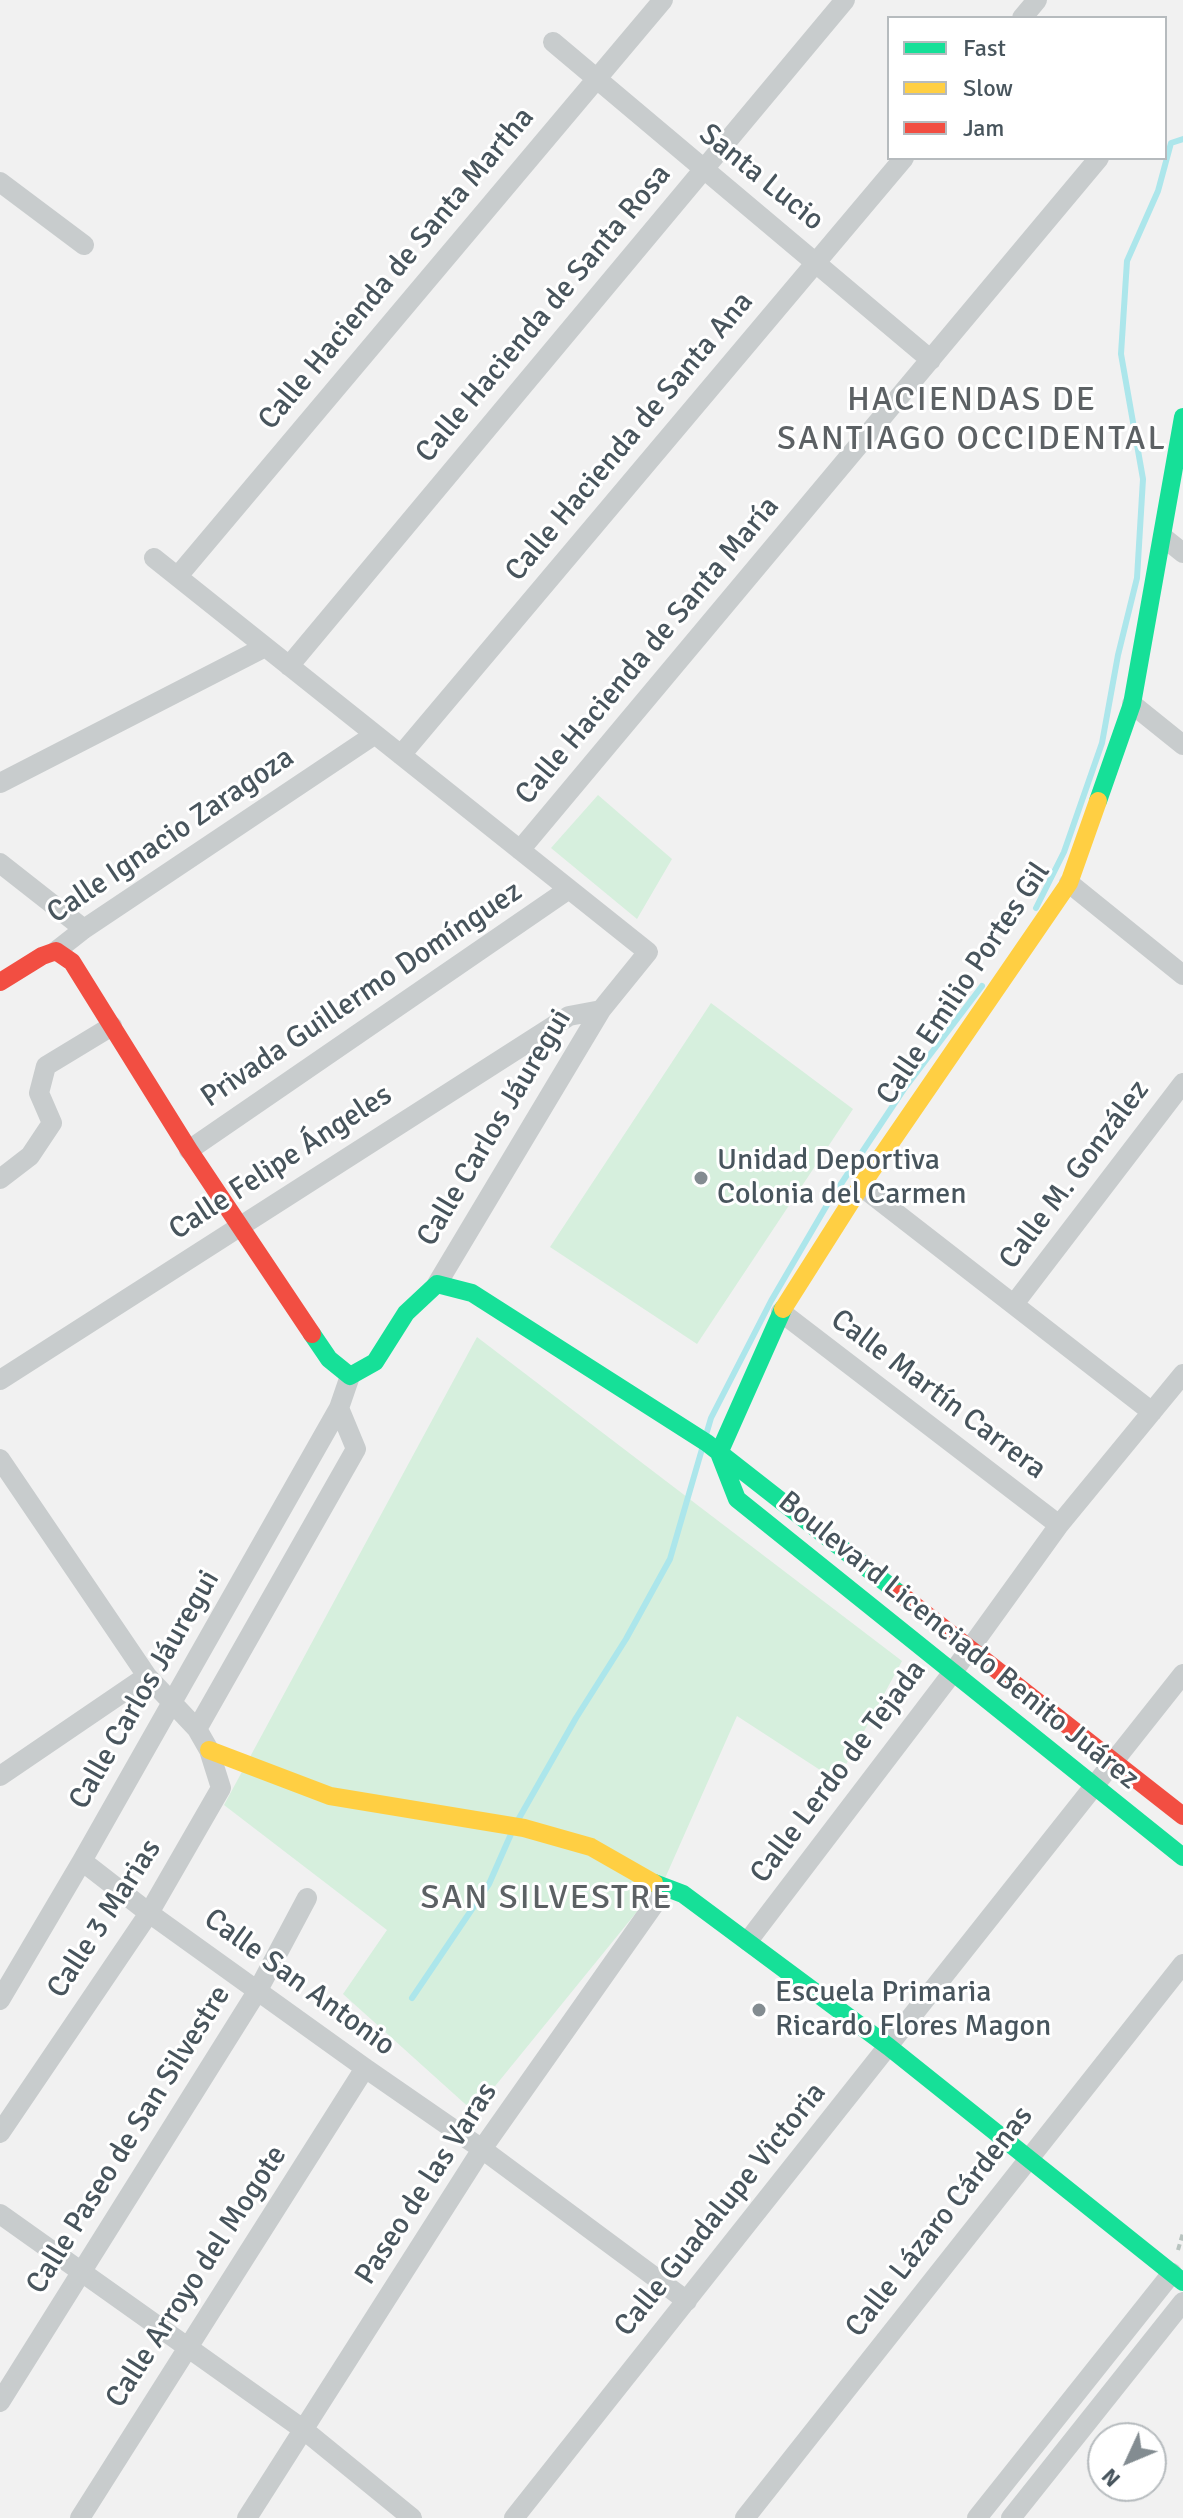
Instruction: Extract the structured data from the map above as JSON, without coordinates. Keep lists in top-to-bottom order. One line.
{"streets":{"street":["Santa Lucio","Calle Hacienda de Santa Martha","Calle Hacienda de Santa Rosa","Calle Hacienda de Santa Ana","Calle Hacienda de Santa María","Calle Ignacio Zaragoza","Calle Emilio Portes Gil","Privada Guillermo Domínguez","Calle Carlos Jáuregui","Calle Felipe Ángeles","Calle M. González","Calle Martín Carrera","Boulevard Licenciado Benito Juárez","Calle Lerdo de Tejada","Calle 3 Marias","Calle San Antonio","Calle Paseo de San Silvestre","Paseo de las Varas","Calle Guadalupe Victoria","Calle Lázaro Cárdenas","Calle Arroyo del Mogote"]},"crossings":[["Santa Lucio","Calle Hacienda de Santa Martha"],["Santa Lucio","Calle Hacienda de Santa Rosa"],["Santa Lucio","Calle Hacienda de Santa Ana"],["Santa Lucio","Calle Hacienda de Santa María"],["Calle Emilio Portes Gil","Calle Martín Carrera"],["Calle Emilio Portes Gil","Boulevard Licenciado Benito Juárez"],["Privada Guillermo Domínguez","Calle Carlos Jáuregui"],["Calle Carlos Jáuregui","Calle Felipe Ángeles"],["Calle Carlos Jáuregui","Calle 3 Marias"],["Calle Carlos Jáuregui","Calle San Antonio"],["Calle Martín Carrera","Calle Lerdo de Tejada"],["Boulevard Licenciado Benito Juárez","Calle Lerdo de Tejada"],["Boulevard Licenciado Benito Juárez","Calle Guadalupe Victoria"],["Calle 3 Marias","Calle San Antonio"],["Calle San Antonio","Calle Paseo de San Silvestre"],["Calle San Antonio","Paseo de las Varas"],["Calle San Antonio","Calle Guadalupe Victoria"],["Calle San Antonio","Calle Arroyo del Mogote"]],"districts":["HACIENDAS DE SANTIAGO OCCIDENTAL","SAN SILVESTRE"],"places":["Unidad Deportiva Colonia del Carmen","Escuela Primaria Ricardo Flores Magon"],"legend":["Fast","Slow","Jam"],"north":"bottom left"}
